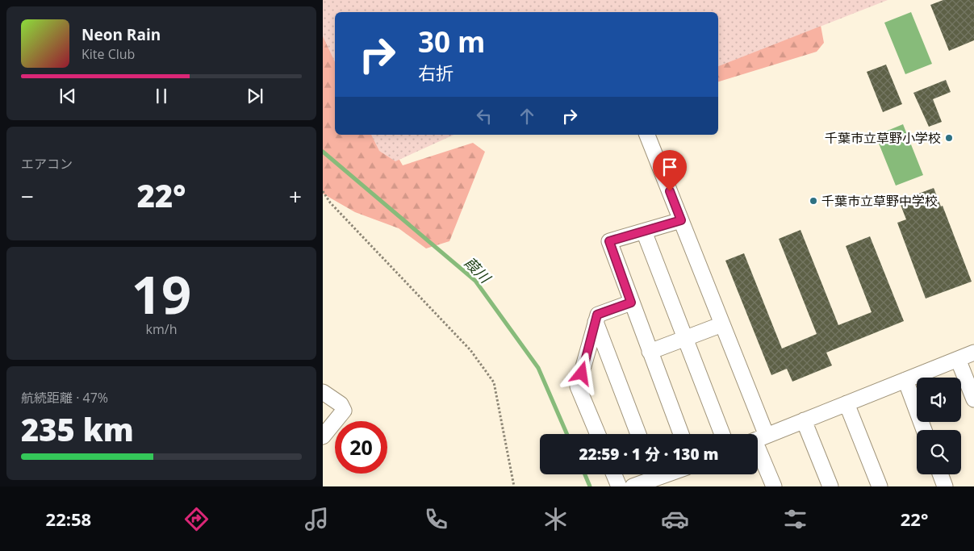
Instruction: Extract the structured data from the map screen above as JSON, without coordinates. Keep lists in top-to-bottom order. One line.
{"water":["葭川"],"places":["千葉市立草野小学校","千葉市立草野中学校"],"page":{"turn":["30 m","右折"],"song":["Neon Rain","Kite Club"],"tile":["エアコン",["19","km/h"],["航続距離 · 47%","235 km"]],"heat":["−","22°","+"],"limit":"20","trip":"22:59 · 1 分 · 130 m","tabs":["22:58","22°"]}}
